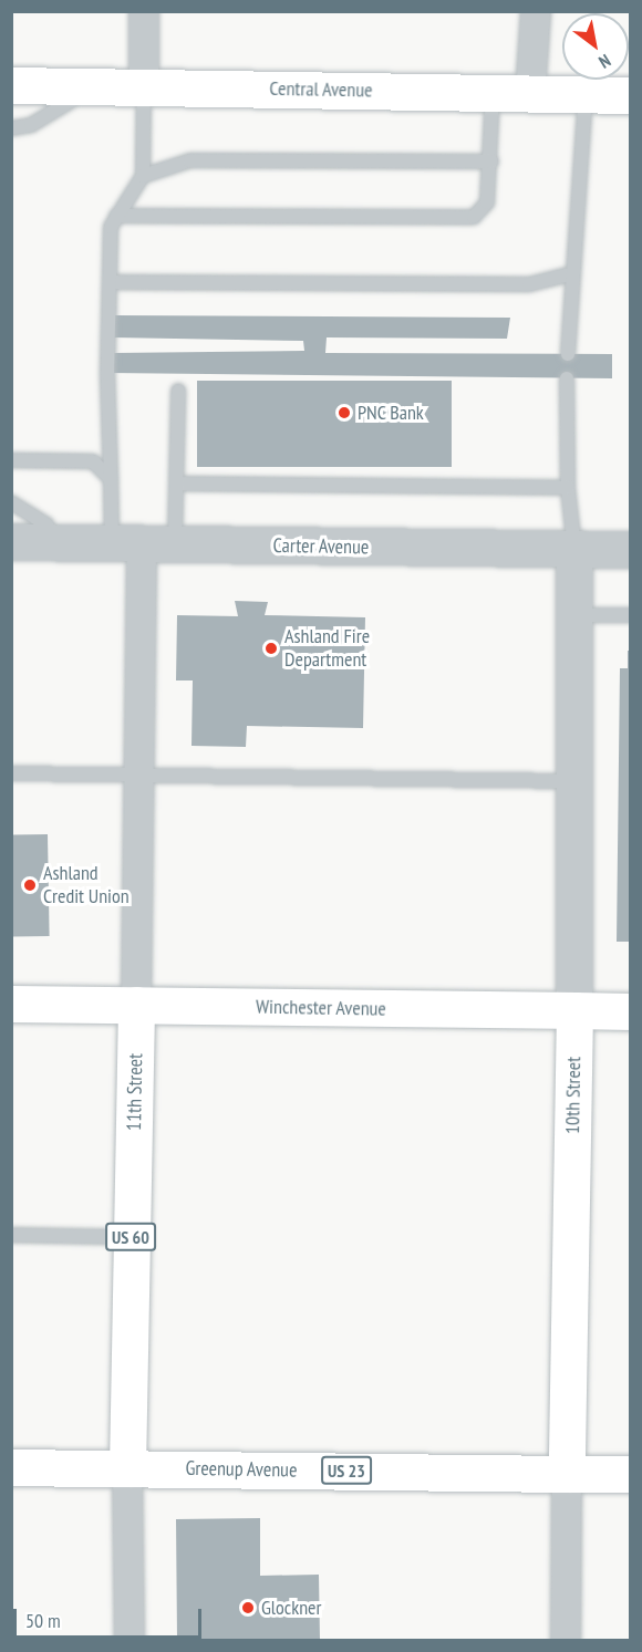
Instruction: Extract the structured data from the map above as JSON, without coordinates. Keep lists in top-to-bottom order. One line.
{"streets":{"main road":["Central Avenue","Winchester Avenue","11th Street","10th Street","US 60","Greenup Avenue","US 23"],"street":["Carter Avenue"]},"crossings":[["Carter Avenue","11th Street"],["Carter Avenue","10th Street"],["Winchester Avenue","11th Street"],["Winchester Avenue","10th Street"],["11th Street","Greenup Avenue"],["10th Street","Greenup Avenue"]],"places":["PNC Bank","Ashland Fire Department","Ashland Credit Union","Glockner"],"scale_bar":"50 m","north":"bottom right"}
